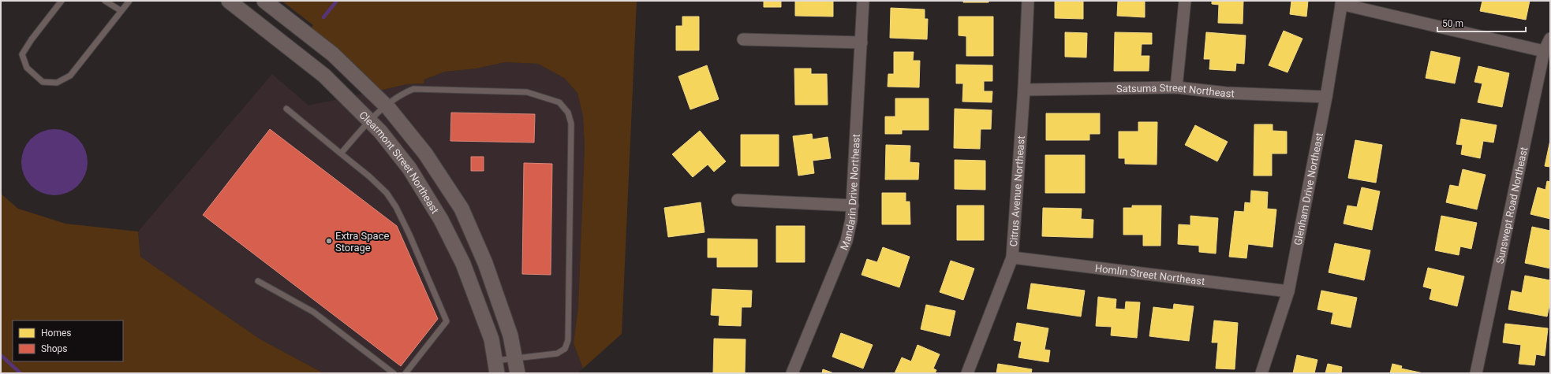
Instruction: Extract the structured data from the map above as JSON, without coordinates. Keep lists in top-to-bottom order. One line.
{"streets":{"street":["Satsuma Street Northeast","Clearmont Street Northeast","Glenham Drive Northeast","Citrus Avenue Northeast","Mandarin Drive Northeast","Sunswept Road Northeast","Homlin Street Northeast"]},"crossings":[["Satsuma Street Northeast","Glenham Drive Northeast"],["Satsuma Street Northeast","Citrus Avenue Northeast"],["Glenham Drive Northeast","Homlin Street Northeast"],["Citrus Avenue Northeast","Homlin Street Northeast"]],"places":["Extra Space Storage"],"legend":["Homes","Shops"],"scale_bar":"50 m"}
